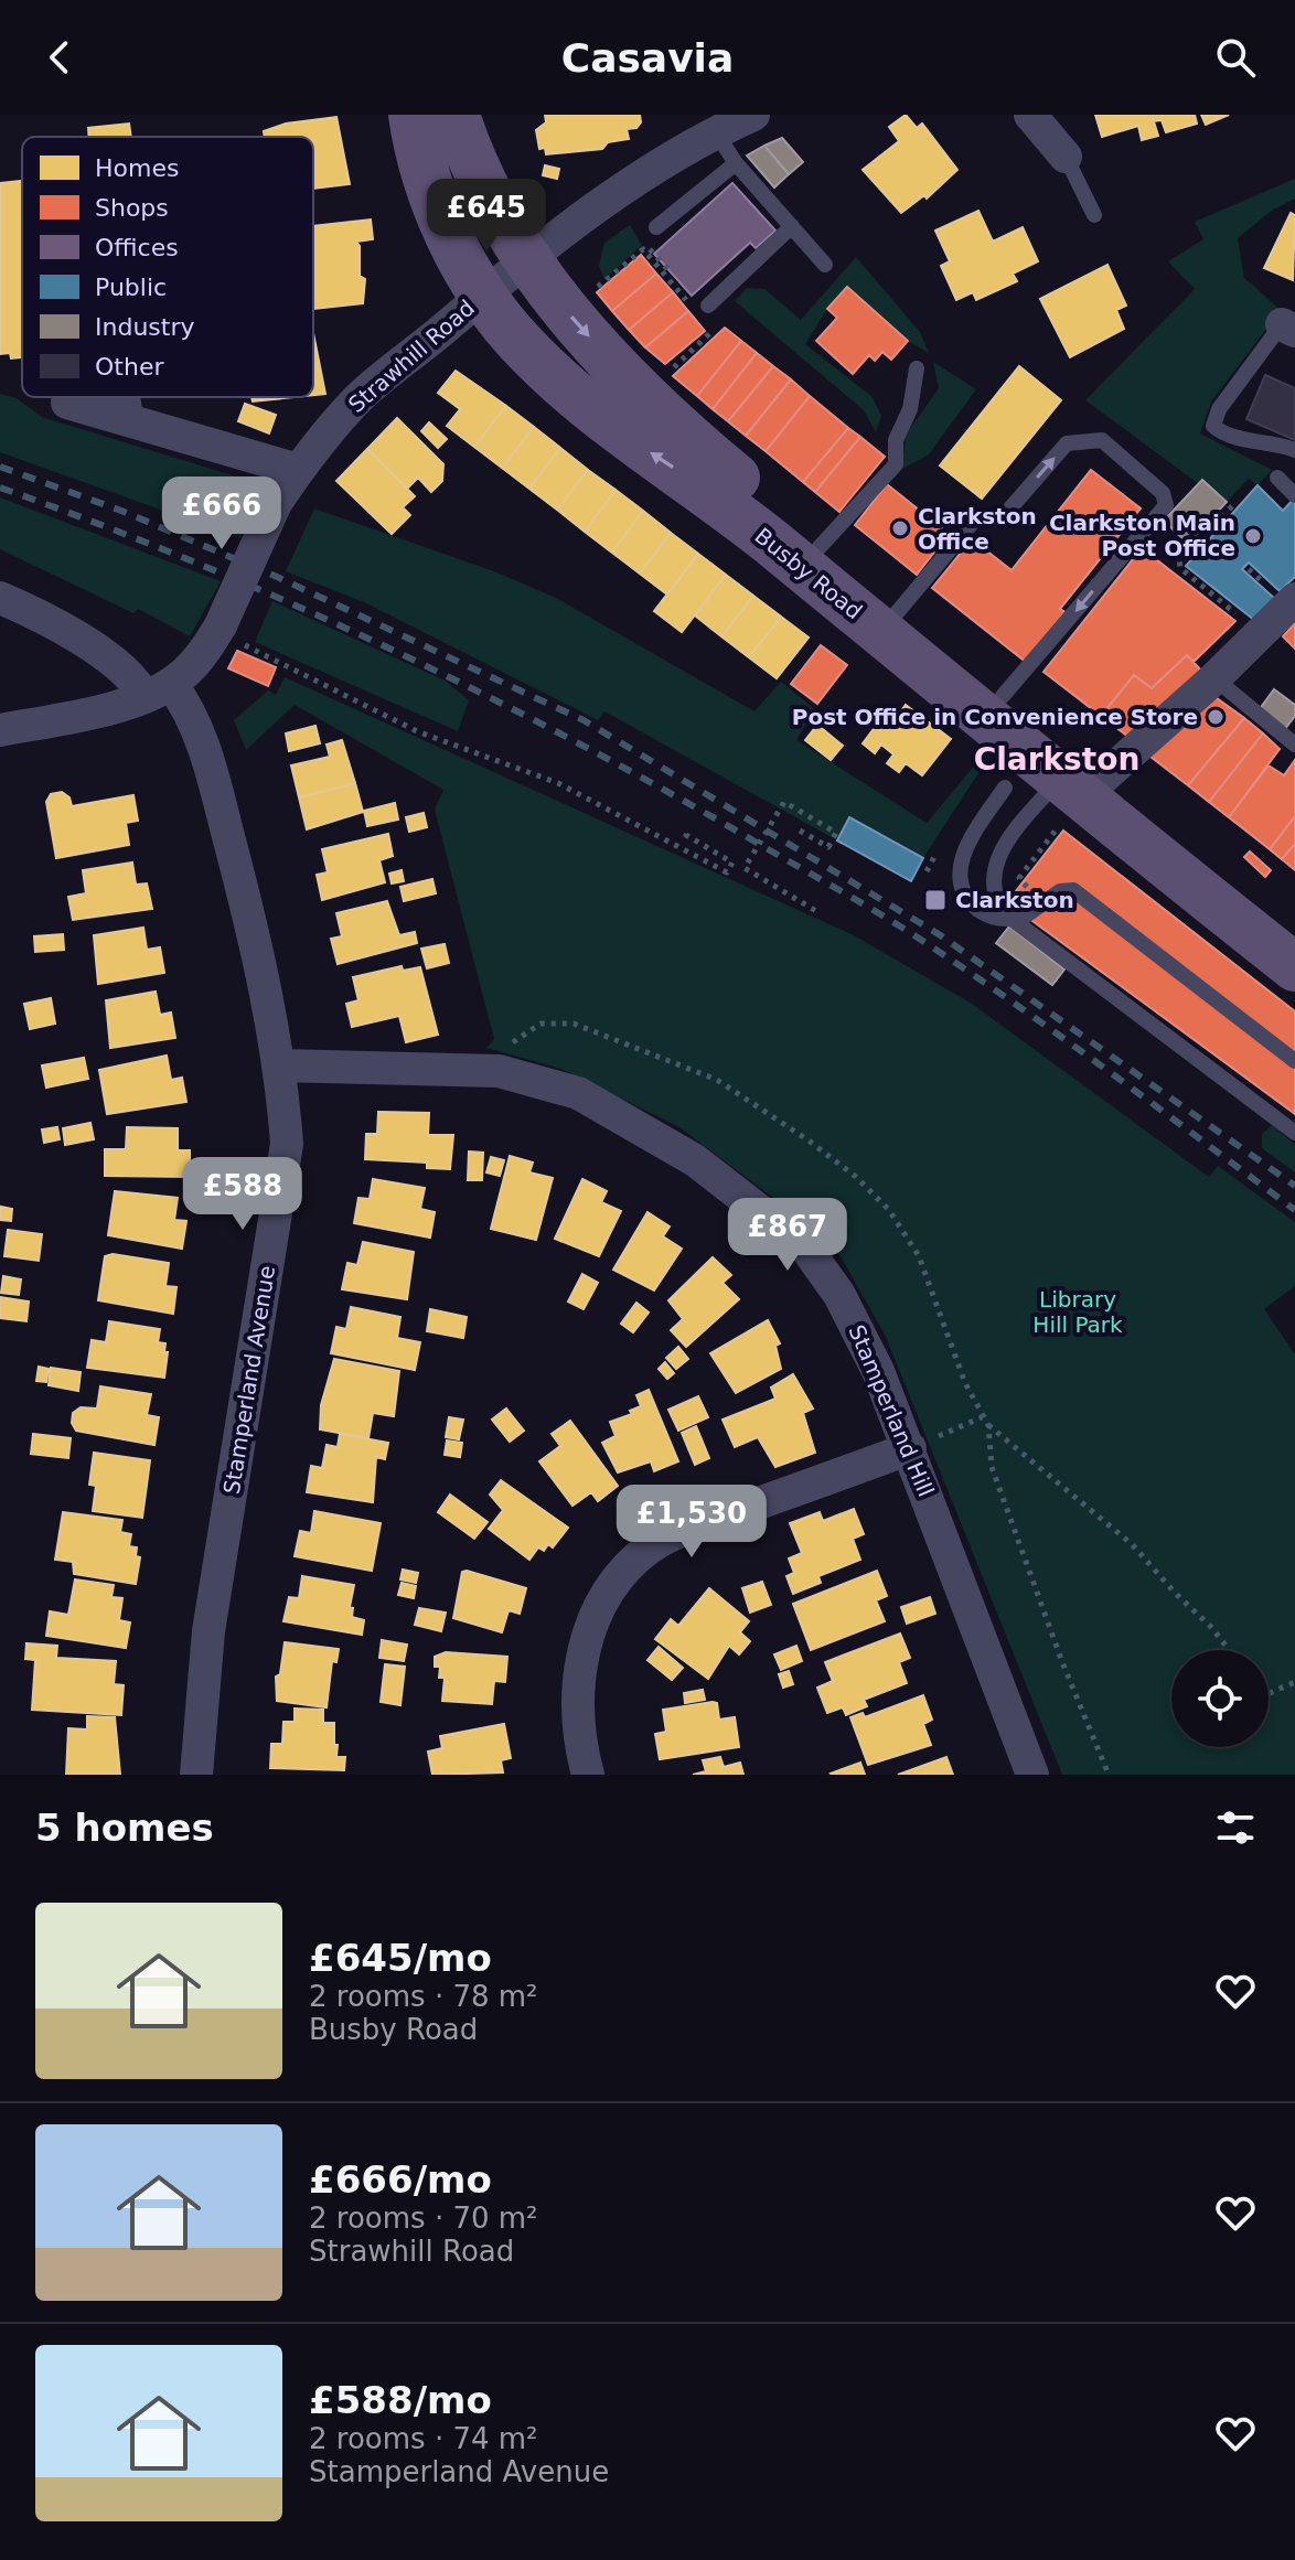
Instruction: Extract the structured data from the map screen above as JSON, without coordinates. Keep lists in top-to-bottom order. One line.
{"streets":{"main road":["Busby Road"],"street":["Strawhill Road","Stamperland Avenue","Stamperland Hill"]},"crossings":[["Strawhill Road","Busby Road"],["Strawhill Road","Stamperland Avenue"],["Stamperland Avenue","Stamperland Hill"]],"districts":["Clarkston"],"parks":["Library Hill Park"],"places":{"other":["Clarkston Office","Clarkston Main Post Office","Post Office in Convenience Store"],"transit":["Clarkston"]},"legend":["Homes","Shops","Offices","Public","Industry","Other"],"page":{"header":"Casavia","price":["£645","£666","£588","£867","£1,530"],"heading":"5 homes","list":[{"name":"£645/mo","note":"2 rooms · 78 m² · Busby Road"},{"name":"£666/mo","note":"2 rooms · 70 m² · Strawhill Road"},{"name":"£588/mo","note":"2 rooms · 74 m² · Stamperland Avenue"}]}}
